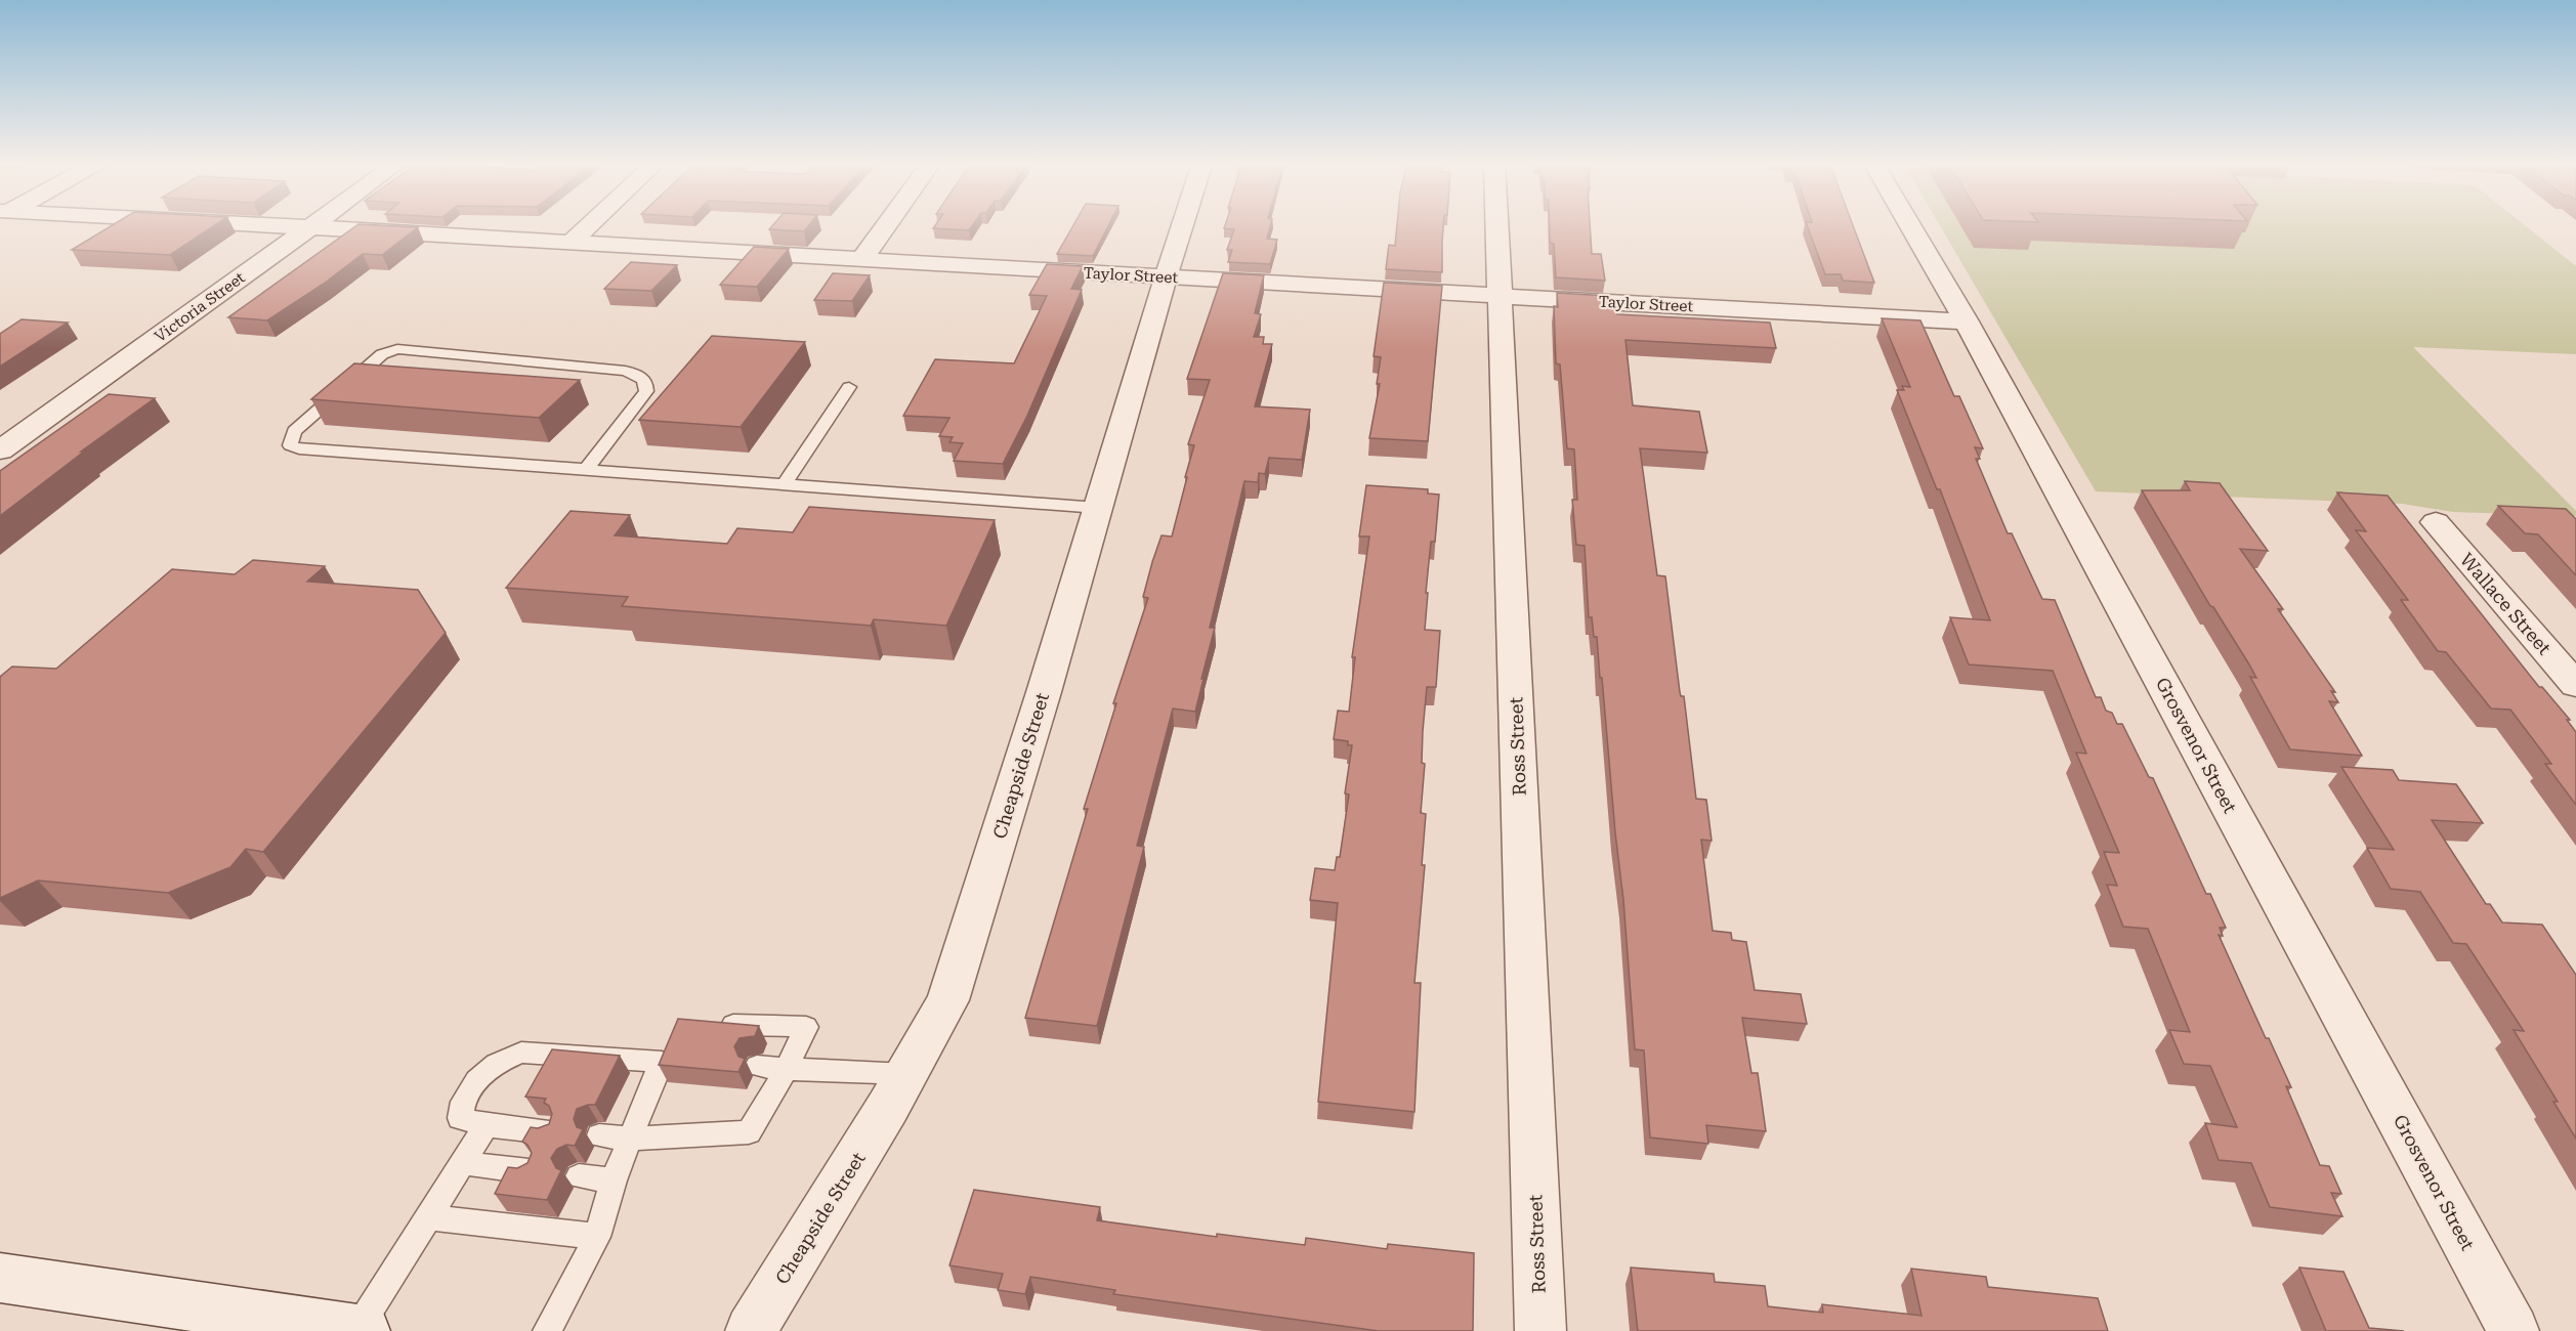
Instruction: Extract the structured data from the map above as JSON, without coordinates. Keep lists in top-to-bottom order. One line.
{"streets":{"street":["Taylor Street","Victoria Street","Wallace Street","Grosvenor Street","Ross Street","Cheapside Street"]},"crossings":[["Taylor Street","Victoria Street"],["Taylor Street","Grosvenor Street"],["Taylor Street","Ross Street"],["Taylor Street","Cheapside Street"]]}
